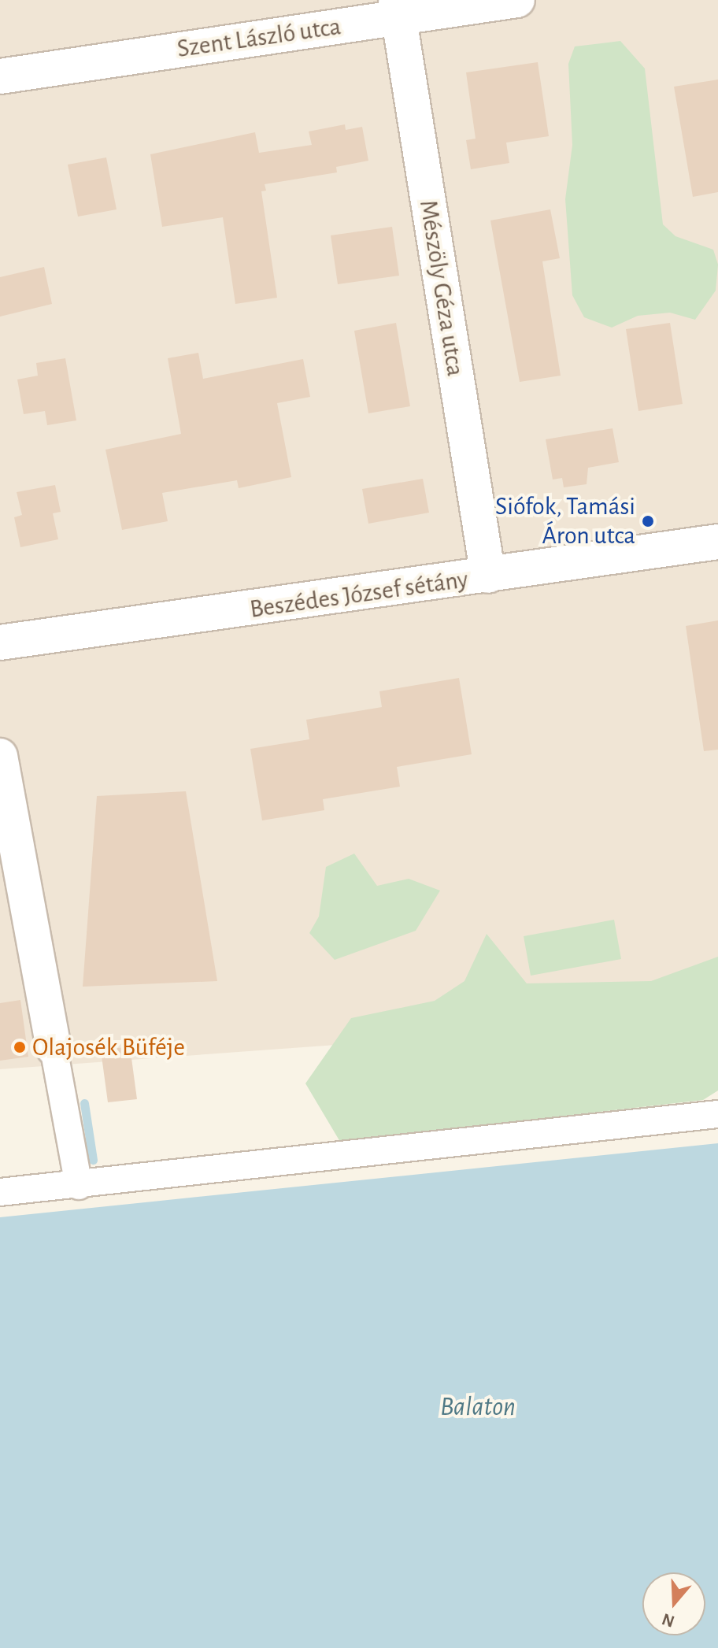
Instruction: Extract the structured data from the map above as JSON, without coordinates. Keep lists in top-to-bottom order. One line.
{"streets":{"street":["Szent László utca","Mészöly Géza utca","Beszédes József sétány"]},"crossings":[["Szent László utca","Mészöly Géza utca"],["Mészöly Géza utca","Beszédes József sétány"]],"water":["Balaton"],"places":["Siófok, Tamási Áron utca","Olajosék Büféje"],"north":"bottom"}
